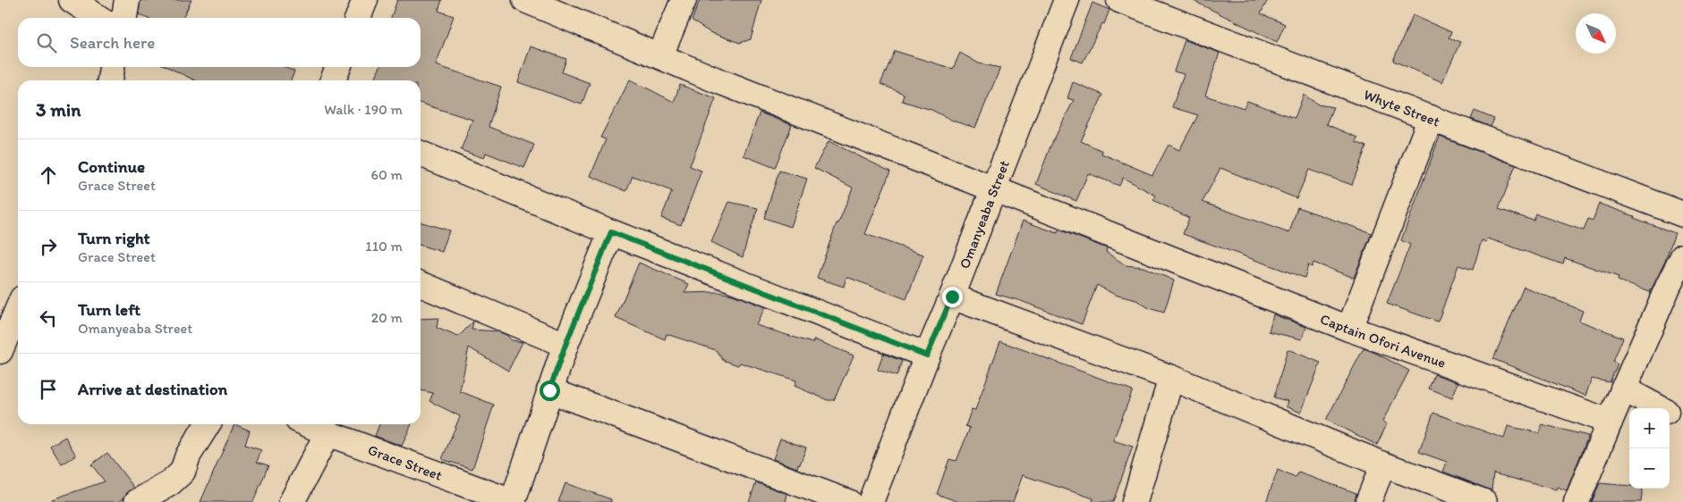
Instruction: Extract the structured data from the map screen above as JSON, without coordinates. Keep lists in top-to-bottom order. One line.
{"streets":{"street":["Whyte Street","Omanyeaba Street","Captain Ofori Avenue","Grace Street"]},"crossings":[["Omanyeaba Street","Captain Ofori Avenue"]],"north":"bottom right","page":{"search":"Search here","heading":["3 min","Walk · 190 m"],"list":[["Continue","Grace Street","60 m"],["Turn right","Grace Street","110 m"],["Turn left","Omanyeaba Street","20 m"],"Arrive at destination"],"map_buttons":["+","−"]}}
